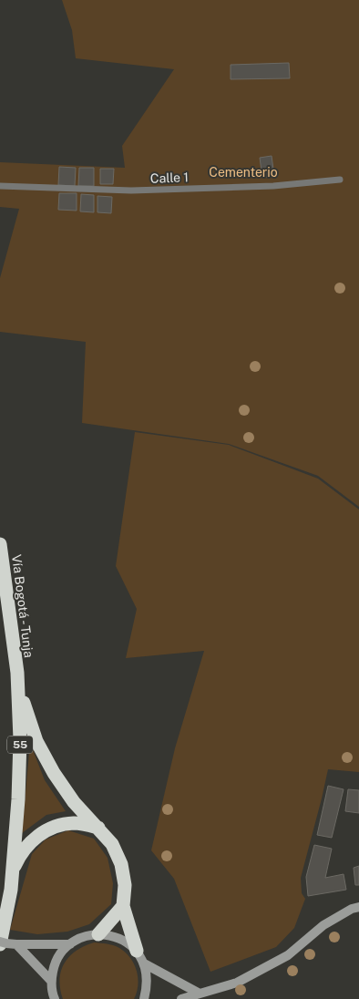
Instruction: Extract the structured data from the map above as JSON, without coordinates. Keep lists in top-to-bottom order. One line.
{"streets":{"highway":["Vía Bogotá - Tunja","55"],"lane":["Calle 1"]},"parks":["Cementerio"]}
